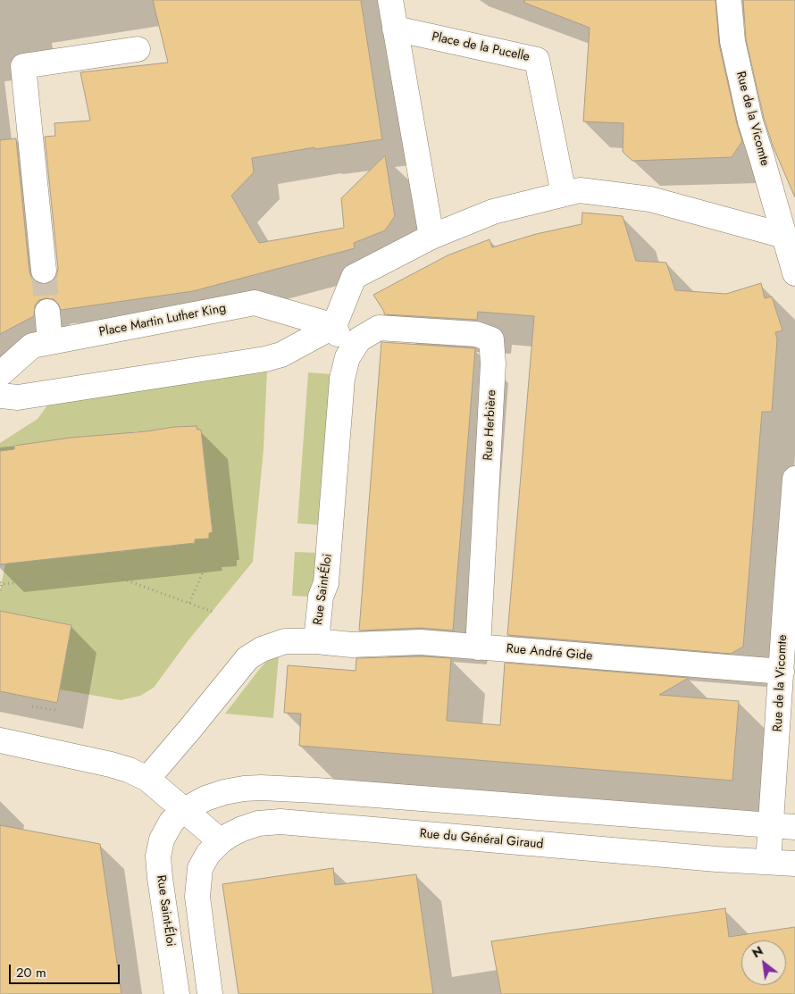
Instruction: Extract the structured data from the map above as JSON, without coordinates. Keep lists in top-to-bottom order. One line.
{"streets":{"street":["Place de la Pucelle","Rue de la Vicomte","Place Martin Luther King","Rue Herbière","Rue Saint-Éloi","Rue André Gide","Rue du Général Giraud"]},"crossings":[["Rue de la Vicomte","Rue André Gide"],["Rue de la Vicomte","Rue du Général Giraud"],["Rue Herbière","Rue Saint-Éloi"],["Rue Herbière","Rue André Gide"],["Rue Saint-Éloi","Rue André Gide"]],"scale_bar":"20 m","north":"top left"}
